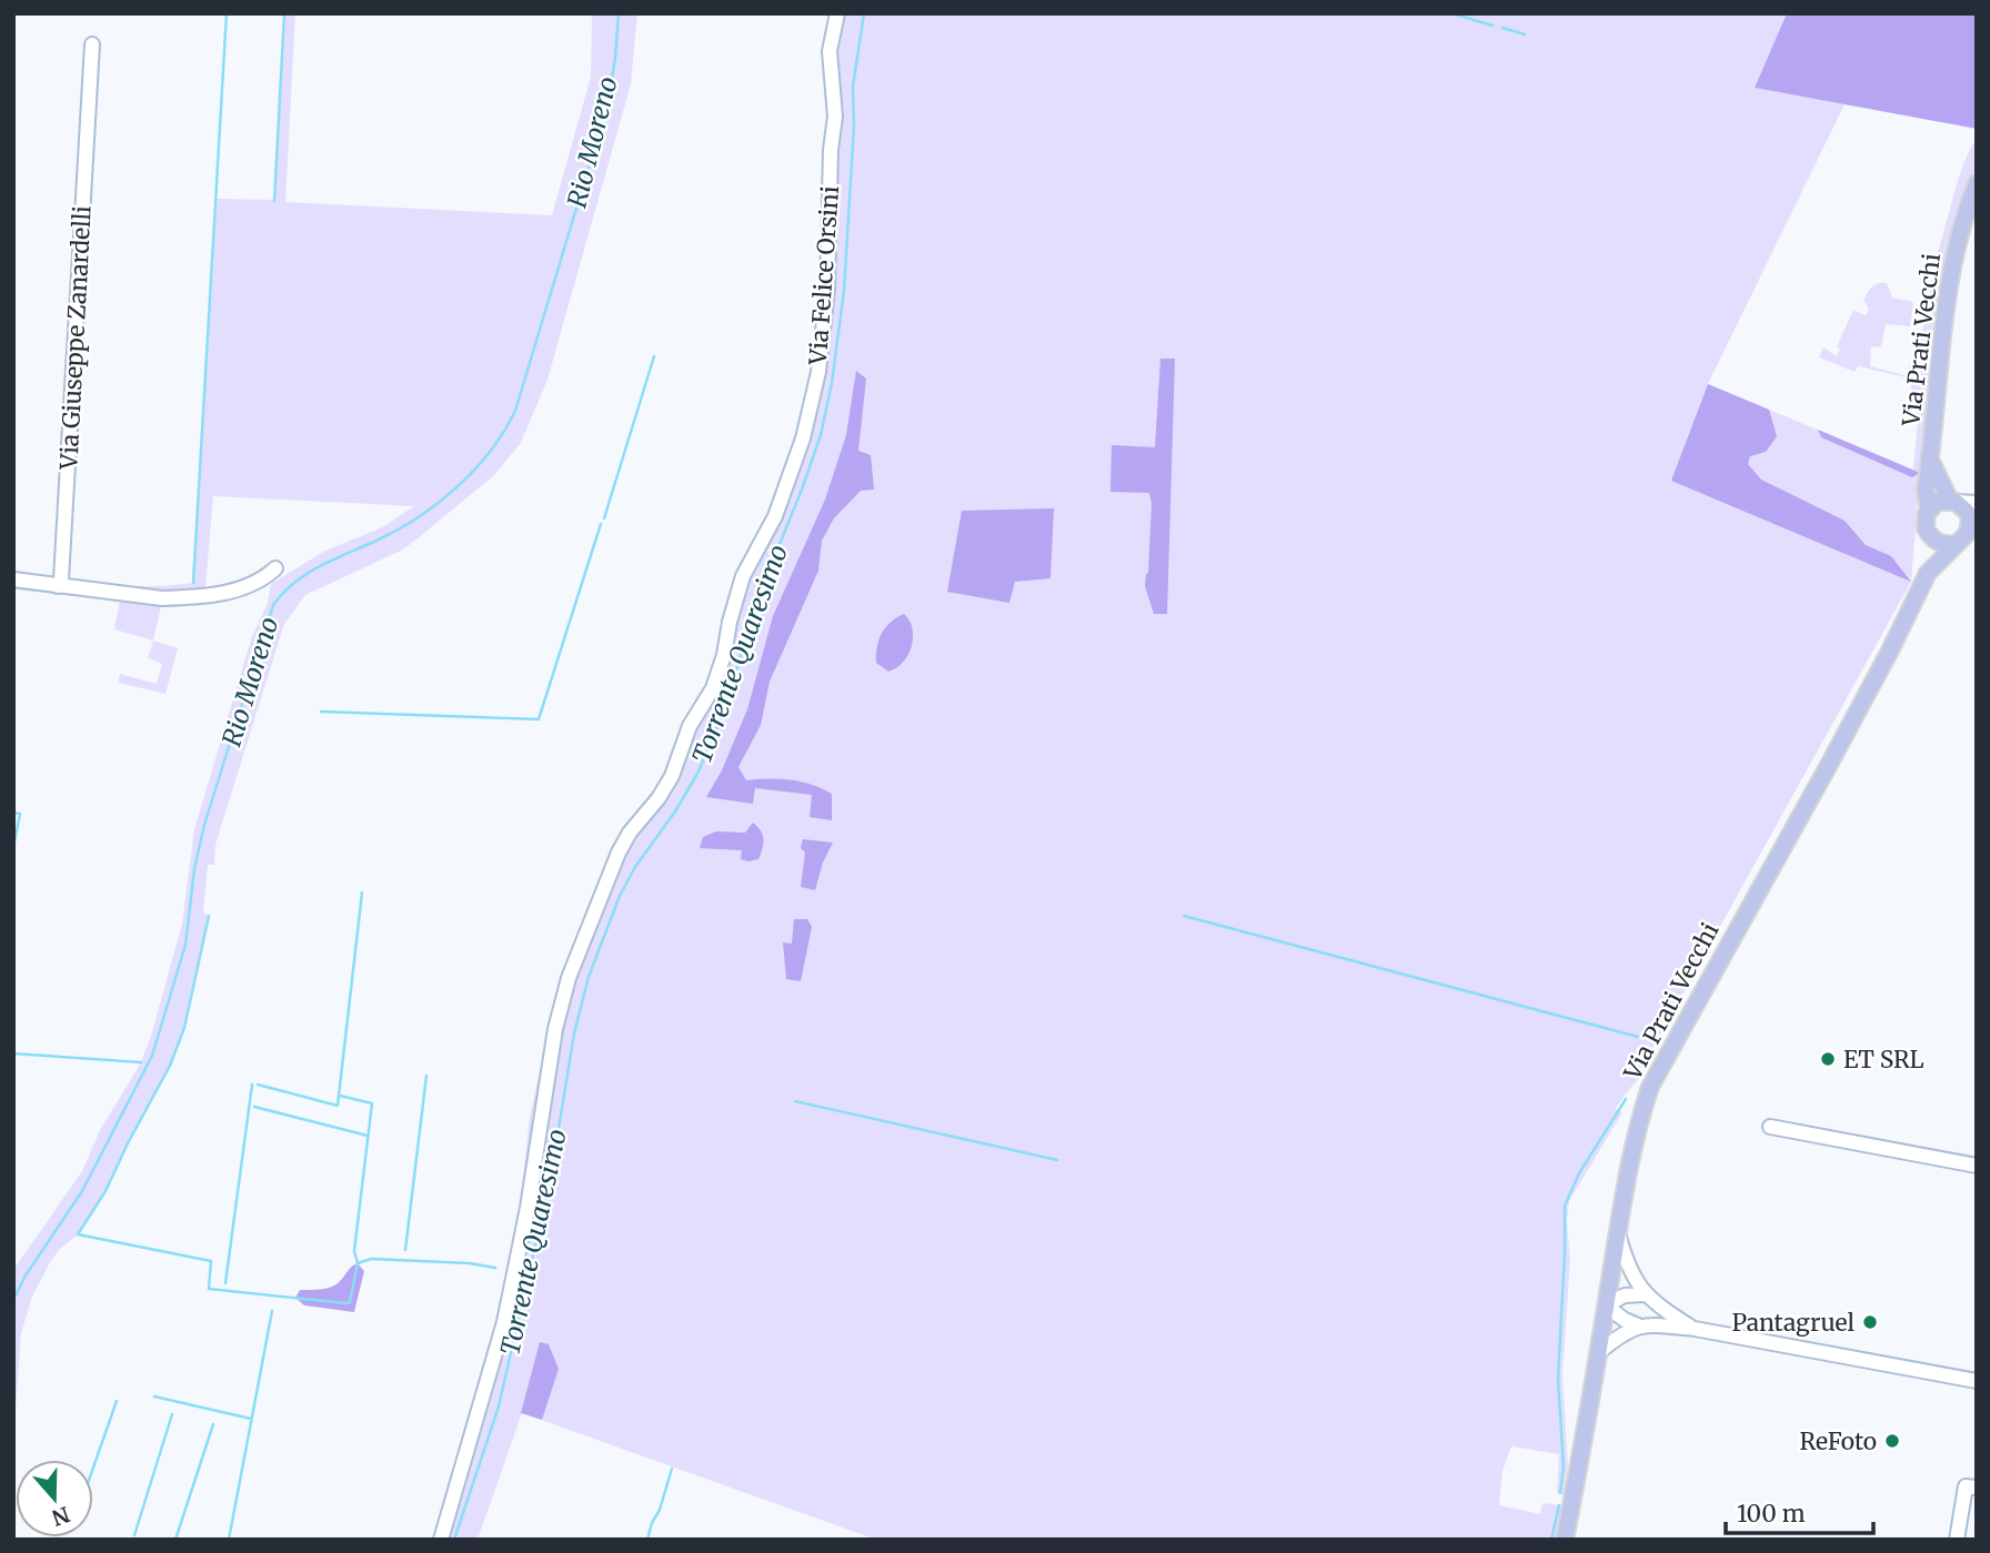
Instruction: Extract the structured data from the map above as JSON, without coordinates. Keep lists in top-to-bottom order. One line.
{"streets":{"main road":["Via Prati Vecchi"],"street":["Via Felice Orsini","Via Giuseppe Zanardelli"]},"water":["Rio Moreno","Torrente Quaresimo"],"places":["ET SRL","Pantagruel","ReFoto"],"scale_bar":"100 m","north":"bottom"}
